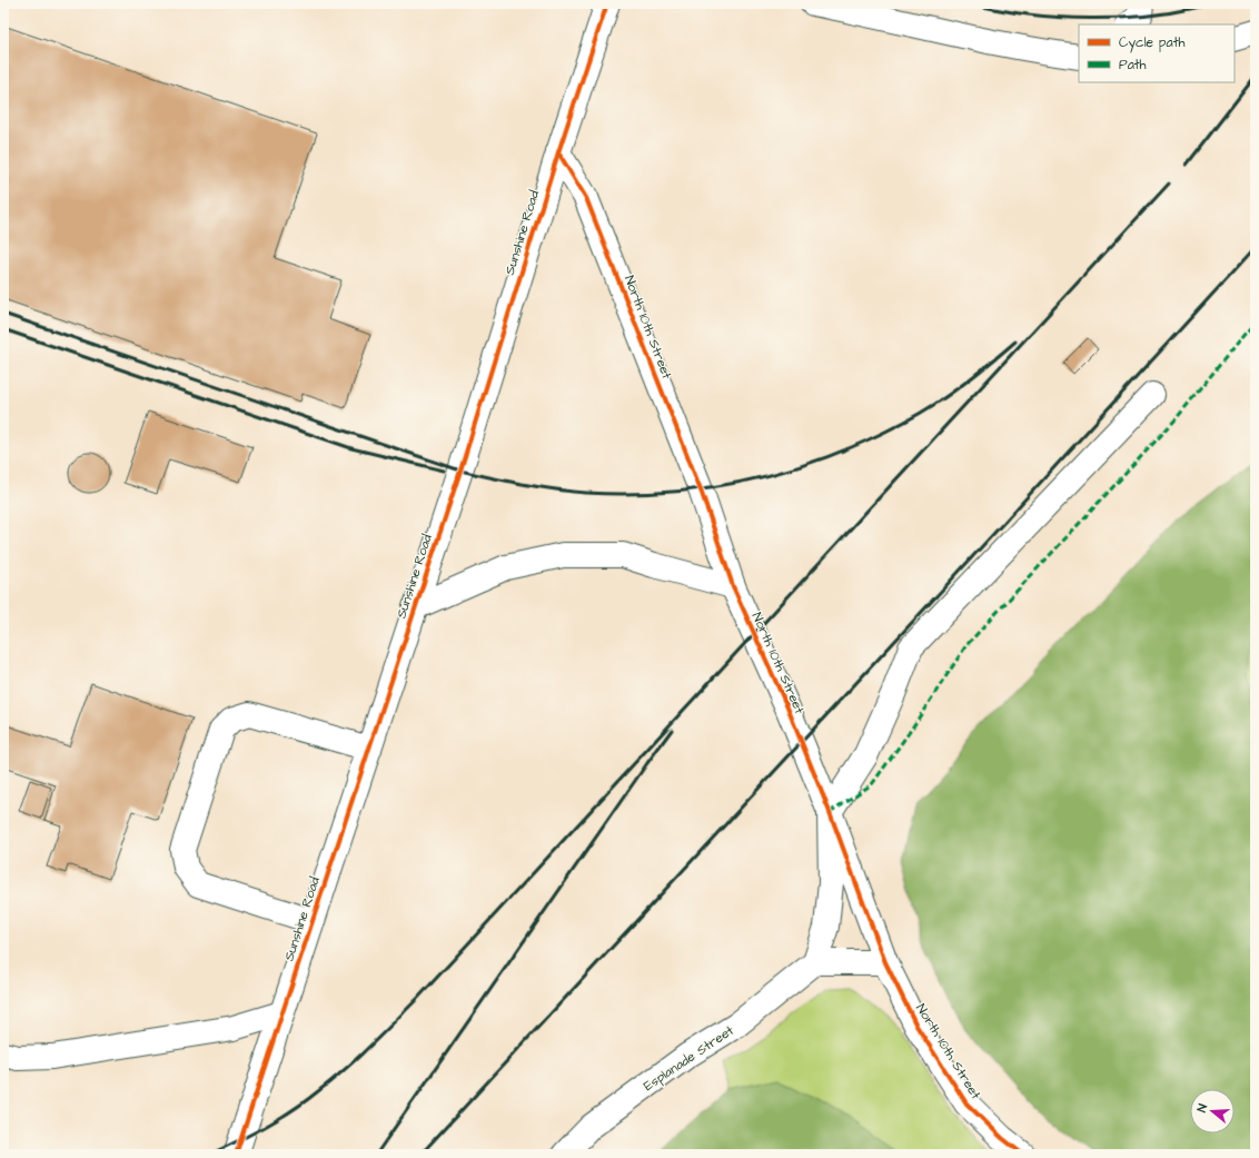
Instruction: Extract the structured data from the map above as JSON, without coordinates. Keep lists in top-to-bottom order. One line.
{"streets":{"street":["Sunshine Road","North 10th Street","Esplanade Street"]},"crossings":[["Sunshine Road","North 10th Street"]],"legend":["Cycle path","Path"],"north":"left"}
